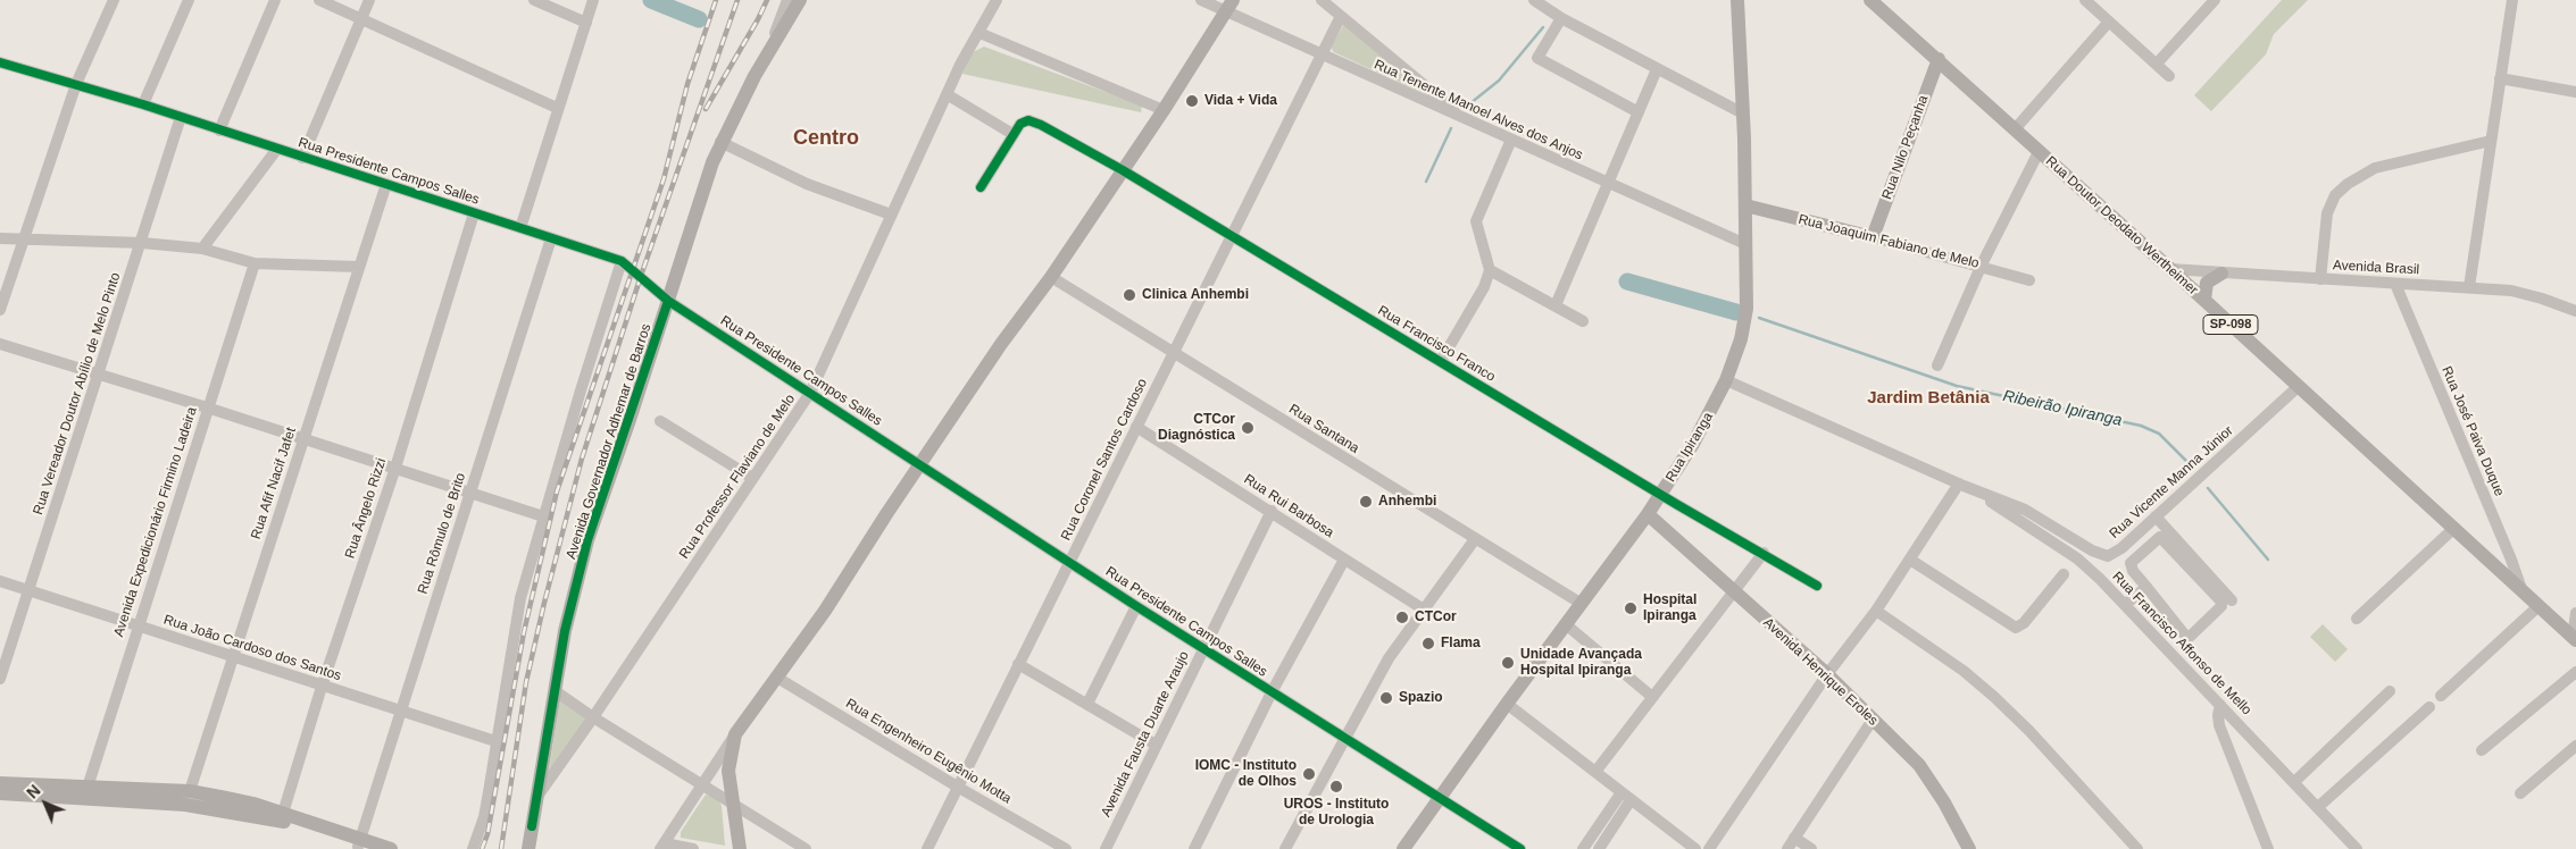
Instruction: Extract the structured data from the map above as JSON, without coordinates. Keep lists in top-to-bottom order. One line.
{"streets":{"main road":["Rua Nilo Peçanha","Rua Doutor Deodato Wertheimer","Rua Joaquim Fabiano de Melo","SP-098","Avenida Governador Adhemar de Barros","Rua Ipiranga","Avenida Henrique Eroles"],"street":["Rua Tenente Manoel Alves dos Anjos","Rua Presidente Campos Salles","Avenida Brasil","Rua Francisco Franco","Rua Vereador Doutor Abílio de Melo Pinto","Rua Santana","Rua José Paiva Duque","Rua Coronel Santos Cardoso","Rua Professor Flaviano de Melo","Rua Vicente Manna Júnior","Rua Afif Nacif Jafet","Rua Rui Barbosa","Rua Ângelo Rizzi","Avenida Expedicionário Firmino Ladeira","Rua Rômulo de Brito","Rua Francisco Affonso de Mello","Rua João Cardoso dos Santos","Avenida Fausta Duarte Araujo","Rua Engenheiro Eugênio Motta"]},"crossings":[["Rua Tenente Manoel Alves dos Anjos","Rua Ipiranga"],["Rua Tenente Manoel Alves dos Anjos","Rua Coronel Santos Cardoso"],["Rua Nilo Peçanha","Rua Doutor Deodato Wertheimer"],["Rua Nilo Peçanha","Rua Joaquim Fabiano de Melo"],["Rua Presidente Campos Salles","Rua Vereador Doutor Abílio de Melo Pinto"],["Rua Presidente Campos Salles","Avenida Governador Adhemar de Barros"],["Rua Presidente Campos Salles","Rua Ipiranga"],["Rua Presidente Campos Salles","Rua Coronel Santos Cardoso"],["Rua Presidente Campos Salles","Rua Professor Flaviano de Melo"],["Rua Presidente Campos Salles","Rua Afif Nacif Jafet"],["Rua Presidente Campos Salles","Rua Ângelo Rizzi"],["Rua Presidente Campos Salles","Rua Rômulo de Brito"],["Rua Presidente Campos Salles","Avenida Fausta Duarte Araujo"],["Rua Doutor Deodato Wertheimer","Avenida Brasil"],["Rua Doutor Deodato Wertheimer","SP-098"],["Rua Doutor Deodato Wertheimer","Rua José Paiva Duque"],["Rua Doutor Deodato Wertheimer","Rua Vicente Manna Júnior"],["Rua Joaquim Fabiano de Melo","Rua Ipiranga"],["Avenida Brasil","Rua José Paiva Duque"],["SP-098","Rua José Paiva Duque"],["Rua Francisco Franco","Rua Ipiranga"],["Rua Francisco Franco","Rua Coronel Santos Cardoso"],["Rua Vereador Doutor Abílio de Melo Pinto","Rua João Cardoso dos Santos"],["Rua Santana","Rua Ipiranga"],["Rua Santana","Rua Coronel Santos Cardoso"],["Avenida Governador Adhemar de Barros","Rua Professor Flaviano de Melo"],["Rua Ipiranga","Avenida Henrique Eroles"],["Rua Coronel Santos Cardoso","Rua Rui Barbosa"],["Rua Coronel Santos Cardoso","Rua Engenheiro Eugênio Motta"],["Rua Vicente Manna Júnior","Rua Francisco Affonso de Mello"],["Rua Afif Nacif Jafet","Rua João Cardoso dos Santos"],["Rua Rui Barbosa","Avenida Fausta Duarte Araujo"],["Rua Ângelo Rizzi","Rua João Cardoso dos Santos"],["Avenida Expedicionário Firmino Ladeira","Rua João Cardoso dos Santos"],["Rua Rômulo de Brito","Rua João Cardoso dos Santos"]],"districts":["Centro","Jardim Betânia"],"water":["Ribeirão Ipiranga"],"places":["Vida + Vida","Clinica Anhembi","CTCor Diagnóstica","Anhembi","Hospital Ipiranga","CTCor","Flama","Unidade Avançada Hospital Ipiranga","Spazio","IOMC - Instituto de Olhos","UROS - Instituto de Urologia"],"north":"top left"}
